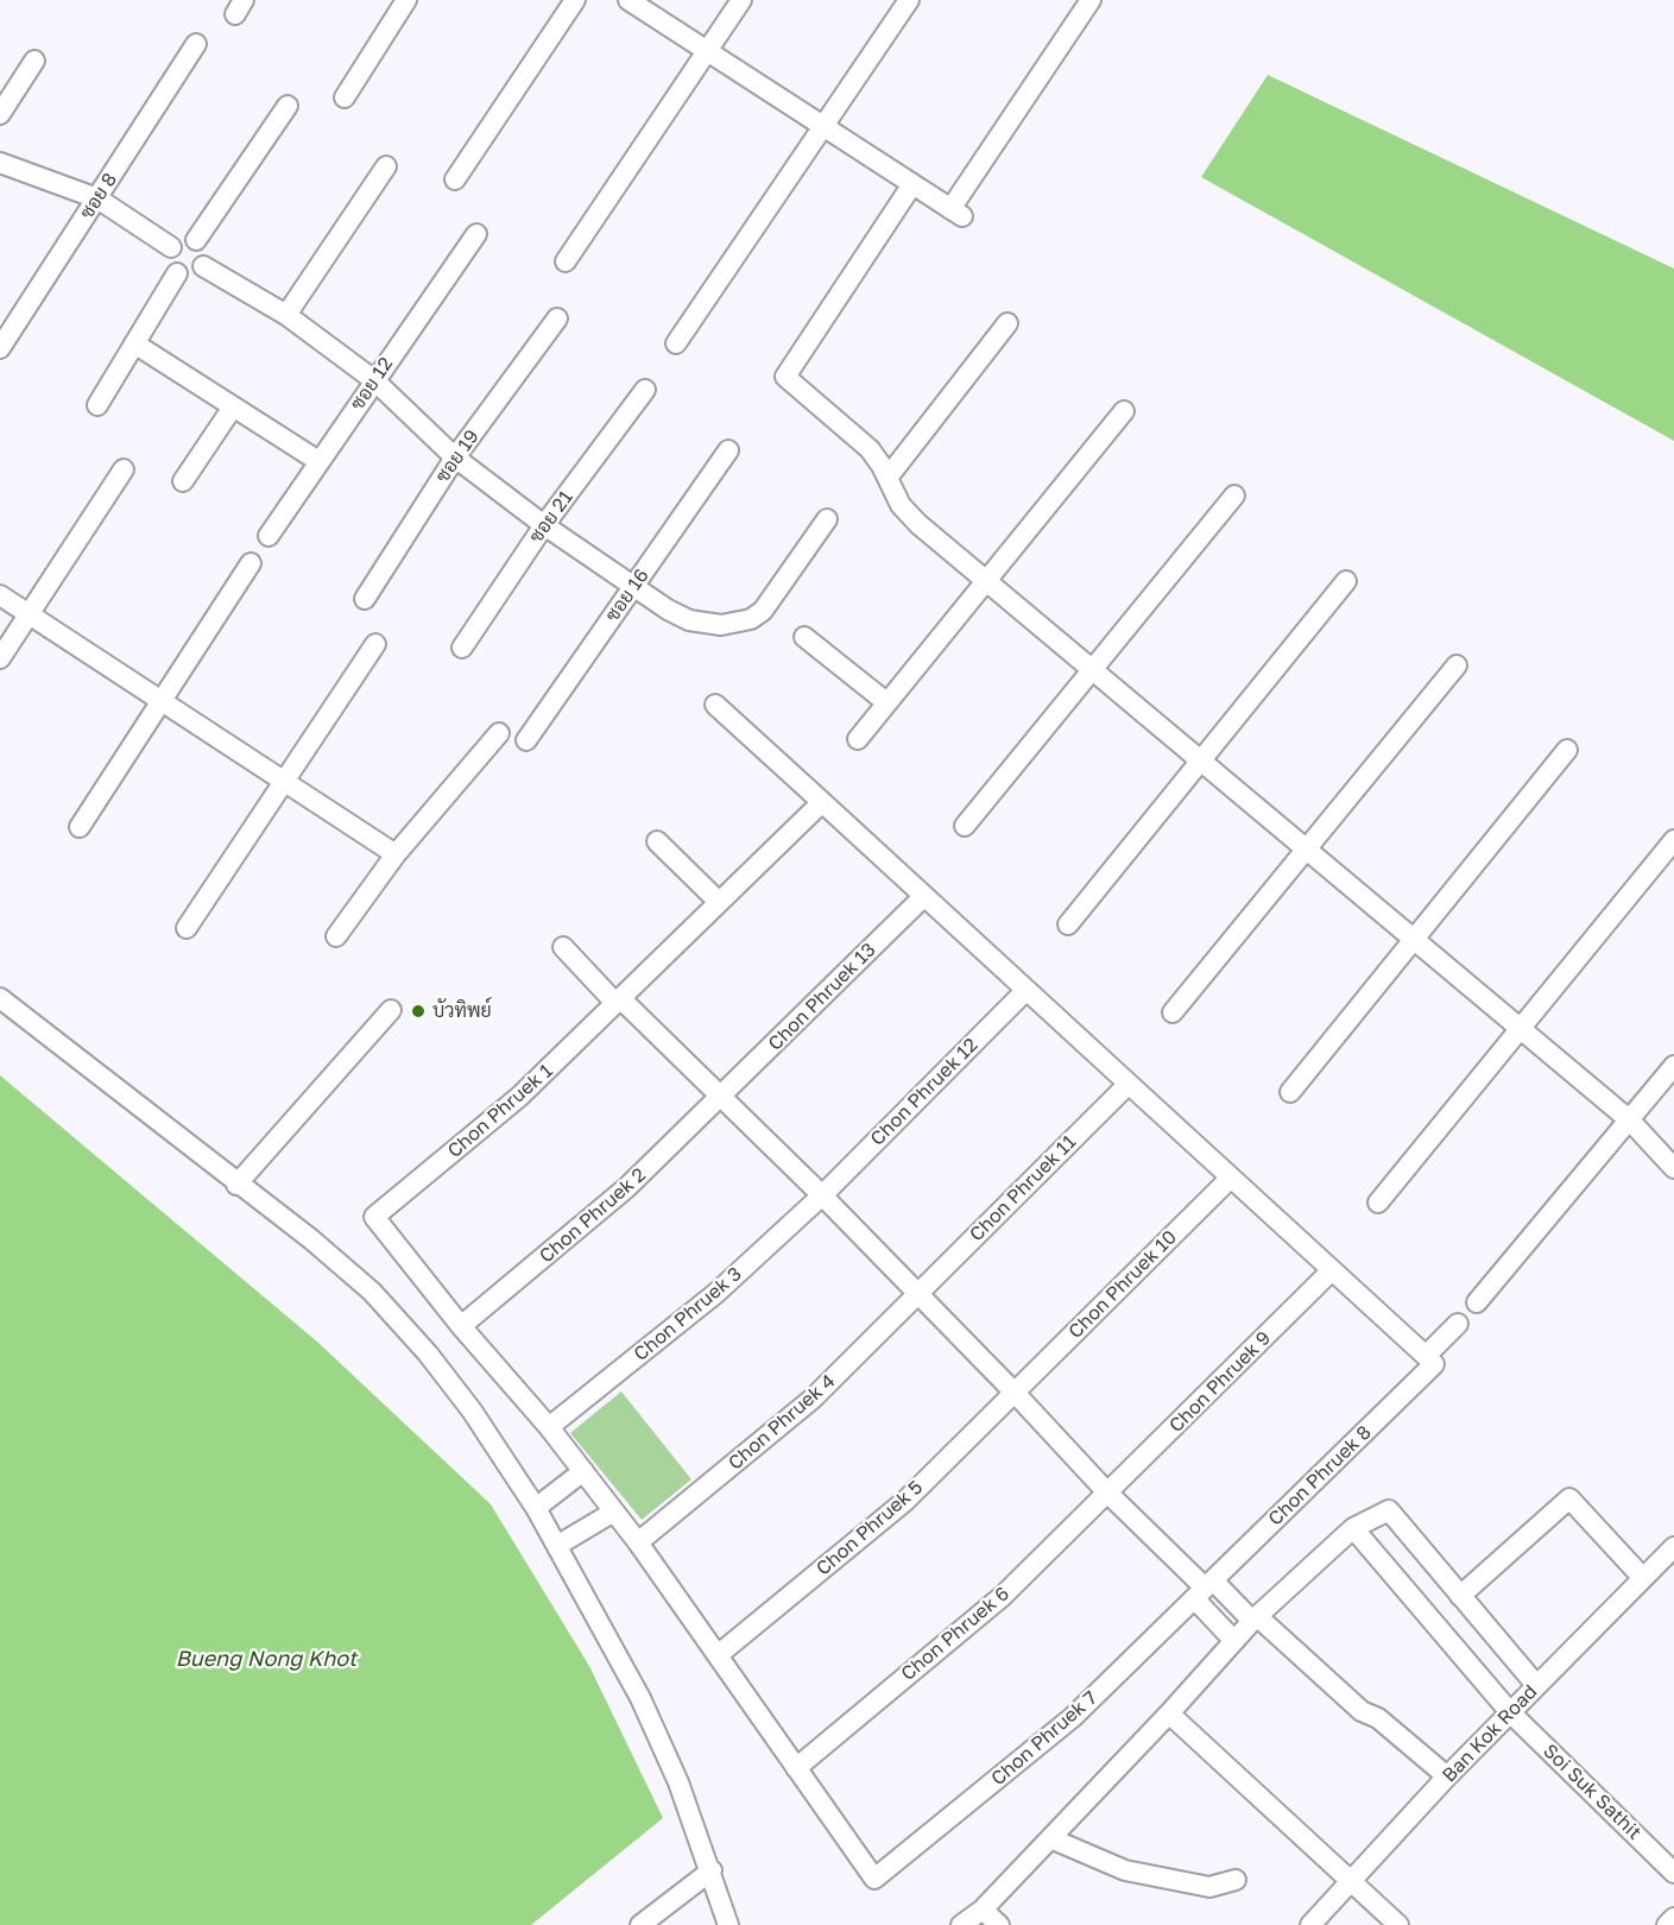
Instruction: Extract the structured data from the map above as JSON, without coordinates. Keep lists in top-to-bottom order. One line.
{"streets":{"street":["ซอย 8","ซอย 12","ซอย 19","ซอย 21","ซอย 16","Chon Phruek 13","Chon Phruek 12","Chon Phruek 1","Chon Phruek 11","Chon Phruek 2","Chon Phruek 10","Chon Phruek 3","Chon Phruek 9","Chon Phruek 4","Chon Phruek 8","Chon Phruek 5","Chon Phruek 6","Ban Kok Road","Chon Phruek 7","Soi Suk Sathit"]},"crossings":[["Chon Phruek 13","Chon Phruek 2"],["Chon Phruek 12","Chon Phruek 3"],["Chon Phruek 1","Chon Phruek 2"],["Chon Phruek 11","Chon Phruek 4"],["Chon Phruek 10","Chon Phruek 5"],["Chon Phruek 9","Chon Phruek 6"],["Chon Phruek 8","Chon Phruek 7"],["Chon Phruek 6","Chon Phruek 7"],["Ban Kok Road","Soi Suk Sathit"]],"water":["Bueng Nong Khot"],"places":["บัวทิพย์"]}
